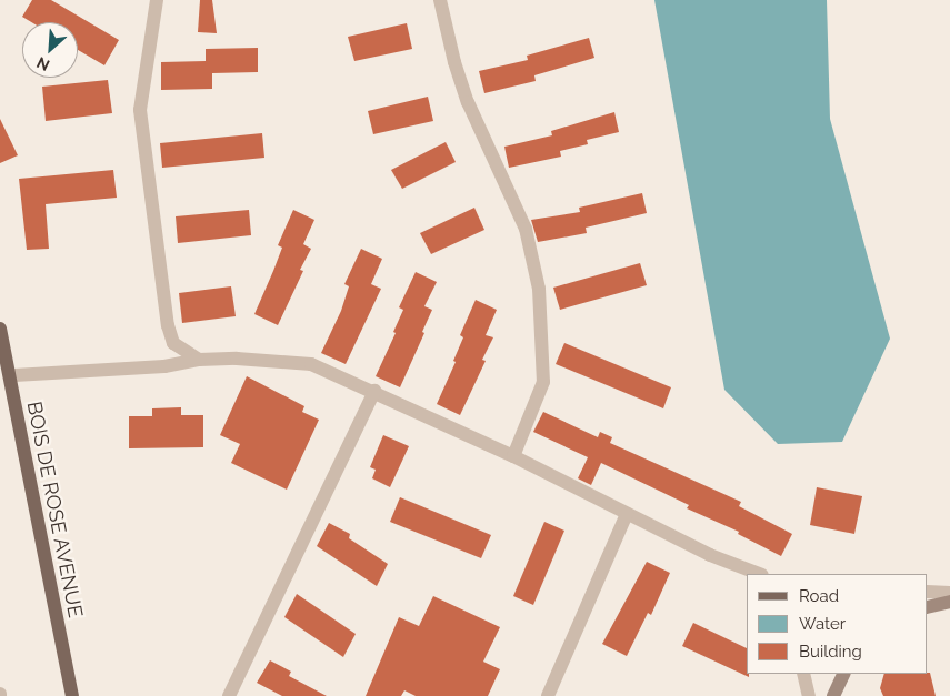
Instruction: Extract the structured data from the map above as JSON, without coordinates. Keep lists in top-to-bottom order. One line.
{"streets":{"main road":["BOIS DE ROSE AVENUE"]},"legend":["Road","Water","Building"],"north":"bottom left"}
